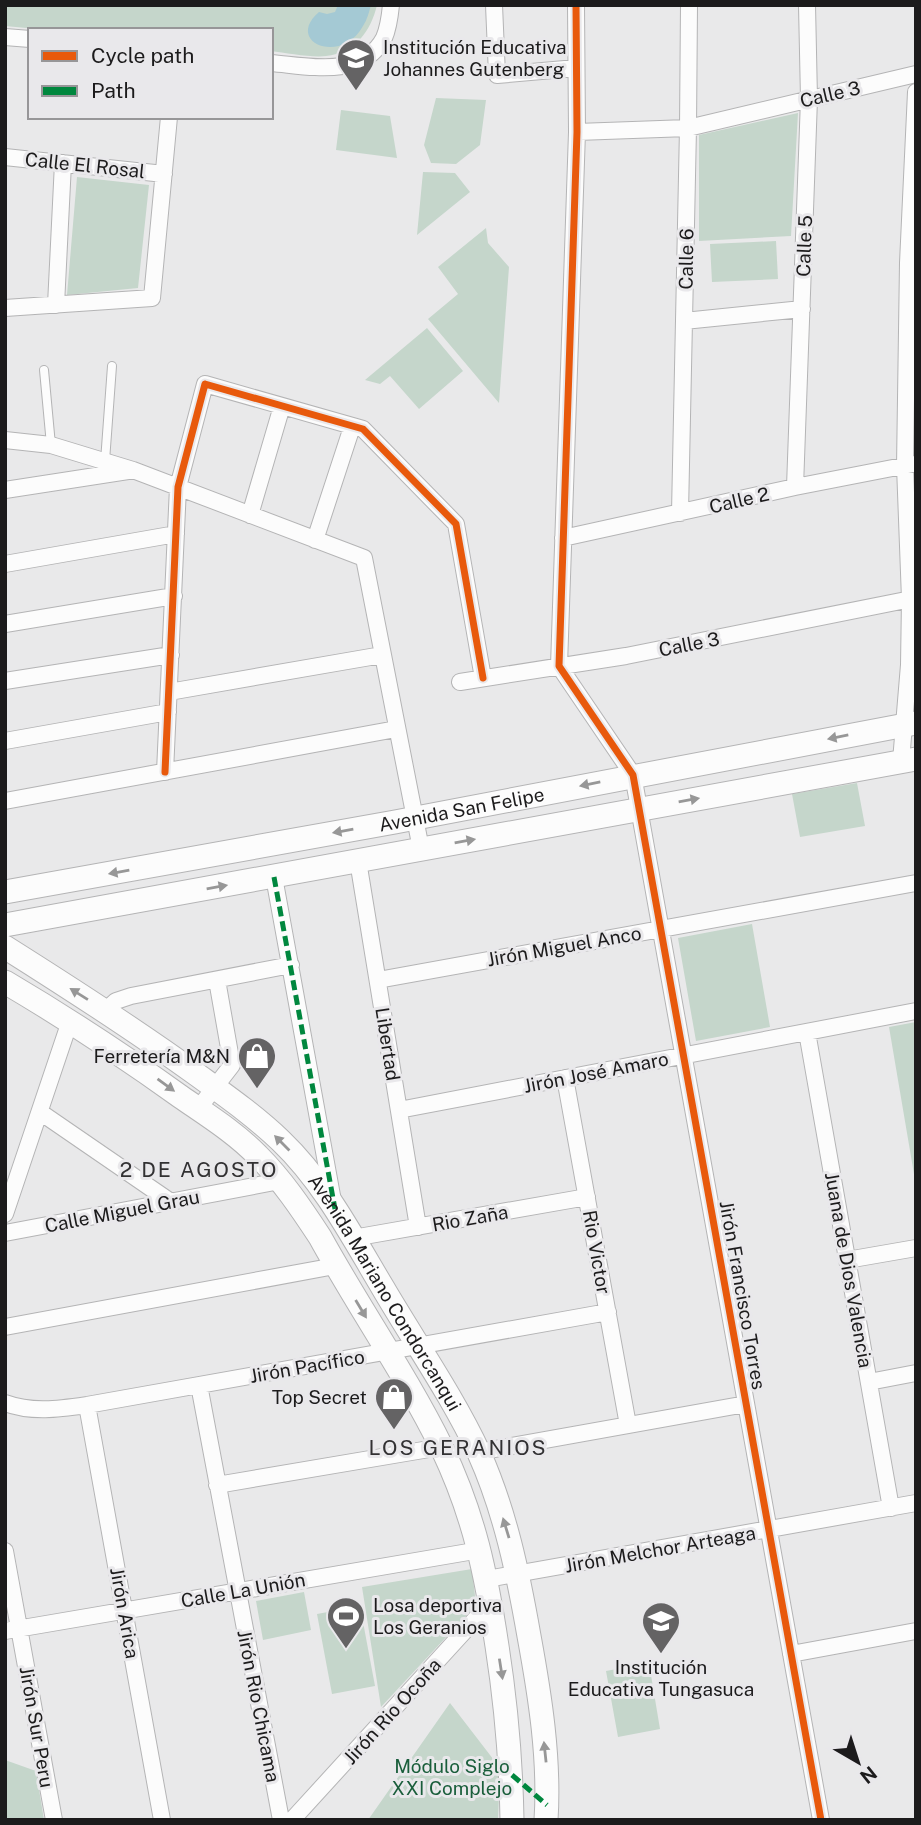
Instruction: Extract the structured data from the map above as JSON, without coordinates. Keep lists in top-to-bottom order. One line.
{"streets":{"main road":["Avenida San Felipe","Avenida Mariano Condorcanqui"],"street":["Calle 3","Calle El Rosal","Calle 5","Calle 6","Calle 2","Jirón Miguel Anco","Libertad","Jirón José Amaro","Calle Miguel Grau","Rio Zaña","Rio Victor","Juana de Dios Valencia","Jirón Francisco Torres","Jirón Pacífico","Jirón Melchor Arteaga","Calle La Unión","Jirón Arica","Jirón Rio Chicama","Jirón Rio Ocoña","Jirón Sur Peru"]},"crossings":[["Calle 3","Calle 5"],["Calle 3","Calle 6"],["Calle 5","Calle 2"],["Calle 6","Calle 2"],["Avenida San Felipe","Libertad"],["Avenida San Felipe","Jirón Francisco Torres"],["Jirón Miguel Anco","Libertad"],["Jirón Miguel Anco","Jirón Francisco Torres"],["Libertad","Jirón José Amaro"],["Libertad","Rio Zaña"],["Jirón José Amaro","Rio Victor"],["Jirón José Amaro","Juana de Dios Valencia"],["Jirón José Amaro","Jirón Francisco Torres"],["Calle Miguel Grau","Avenida Mariano Condorcanqui"],["Rio Zaña","Rio Victor"],["Rio Zaña","Avenida Mariano Condorcanqui"],["Rio Victor","Jirón Pacífico"],["Juana de Dios Valencia","Jirón Melchor Arteaga"],["Avenida Mariano Condorcanqui","Jirón Pacífico"],["Avenida Mariano Condorcanqui","Jirón Melchor Arteaga"],["Avenida Mariano Condorcanqui","Calle La Unión"],["Avenida Mariano Condorcanqui","Jirón Rio Ocoña"],["Jirón Francisco Torres","Jirón Melchor Arteaga"],["Jirón Pacífico","Jirón Arica"],["Jirón Pacífico","Jirón Rio Chicama"],["Calle La Unión","Jirón Arica"],["Calle La Unión","Jirón Rio Chicama"],["Calle La Unión","Jirón Sur Peru"]],"districts":["2 DE AGOSTO","LOS GERANIOS"],"parks":["Módulo Siglo XXI Complejo"],"places":{"school or university":["Institución Educativa Johannes Gutenberg","Institución Educativa Tungasuca"],"shop":["Ferretería M&N","Top Secret"],"sports":["Losa deportiva Los Geranios"]},"legend":["Cycle path","Path"],"north":"bottom right"}
